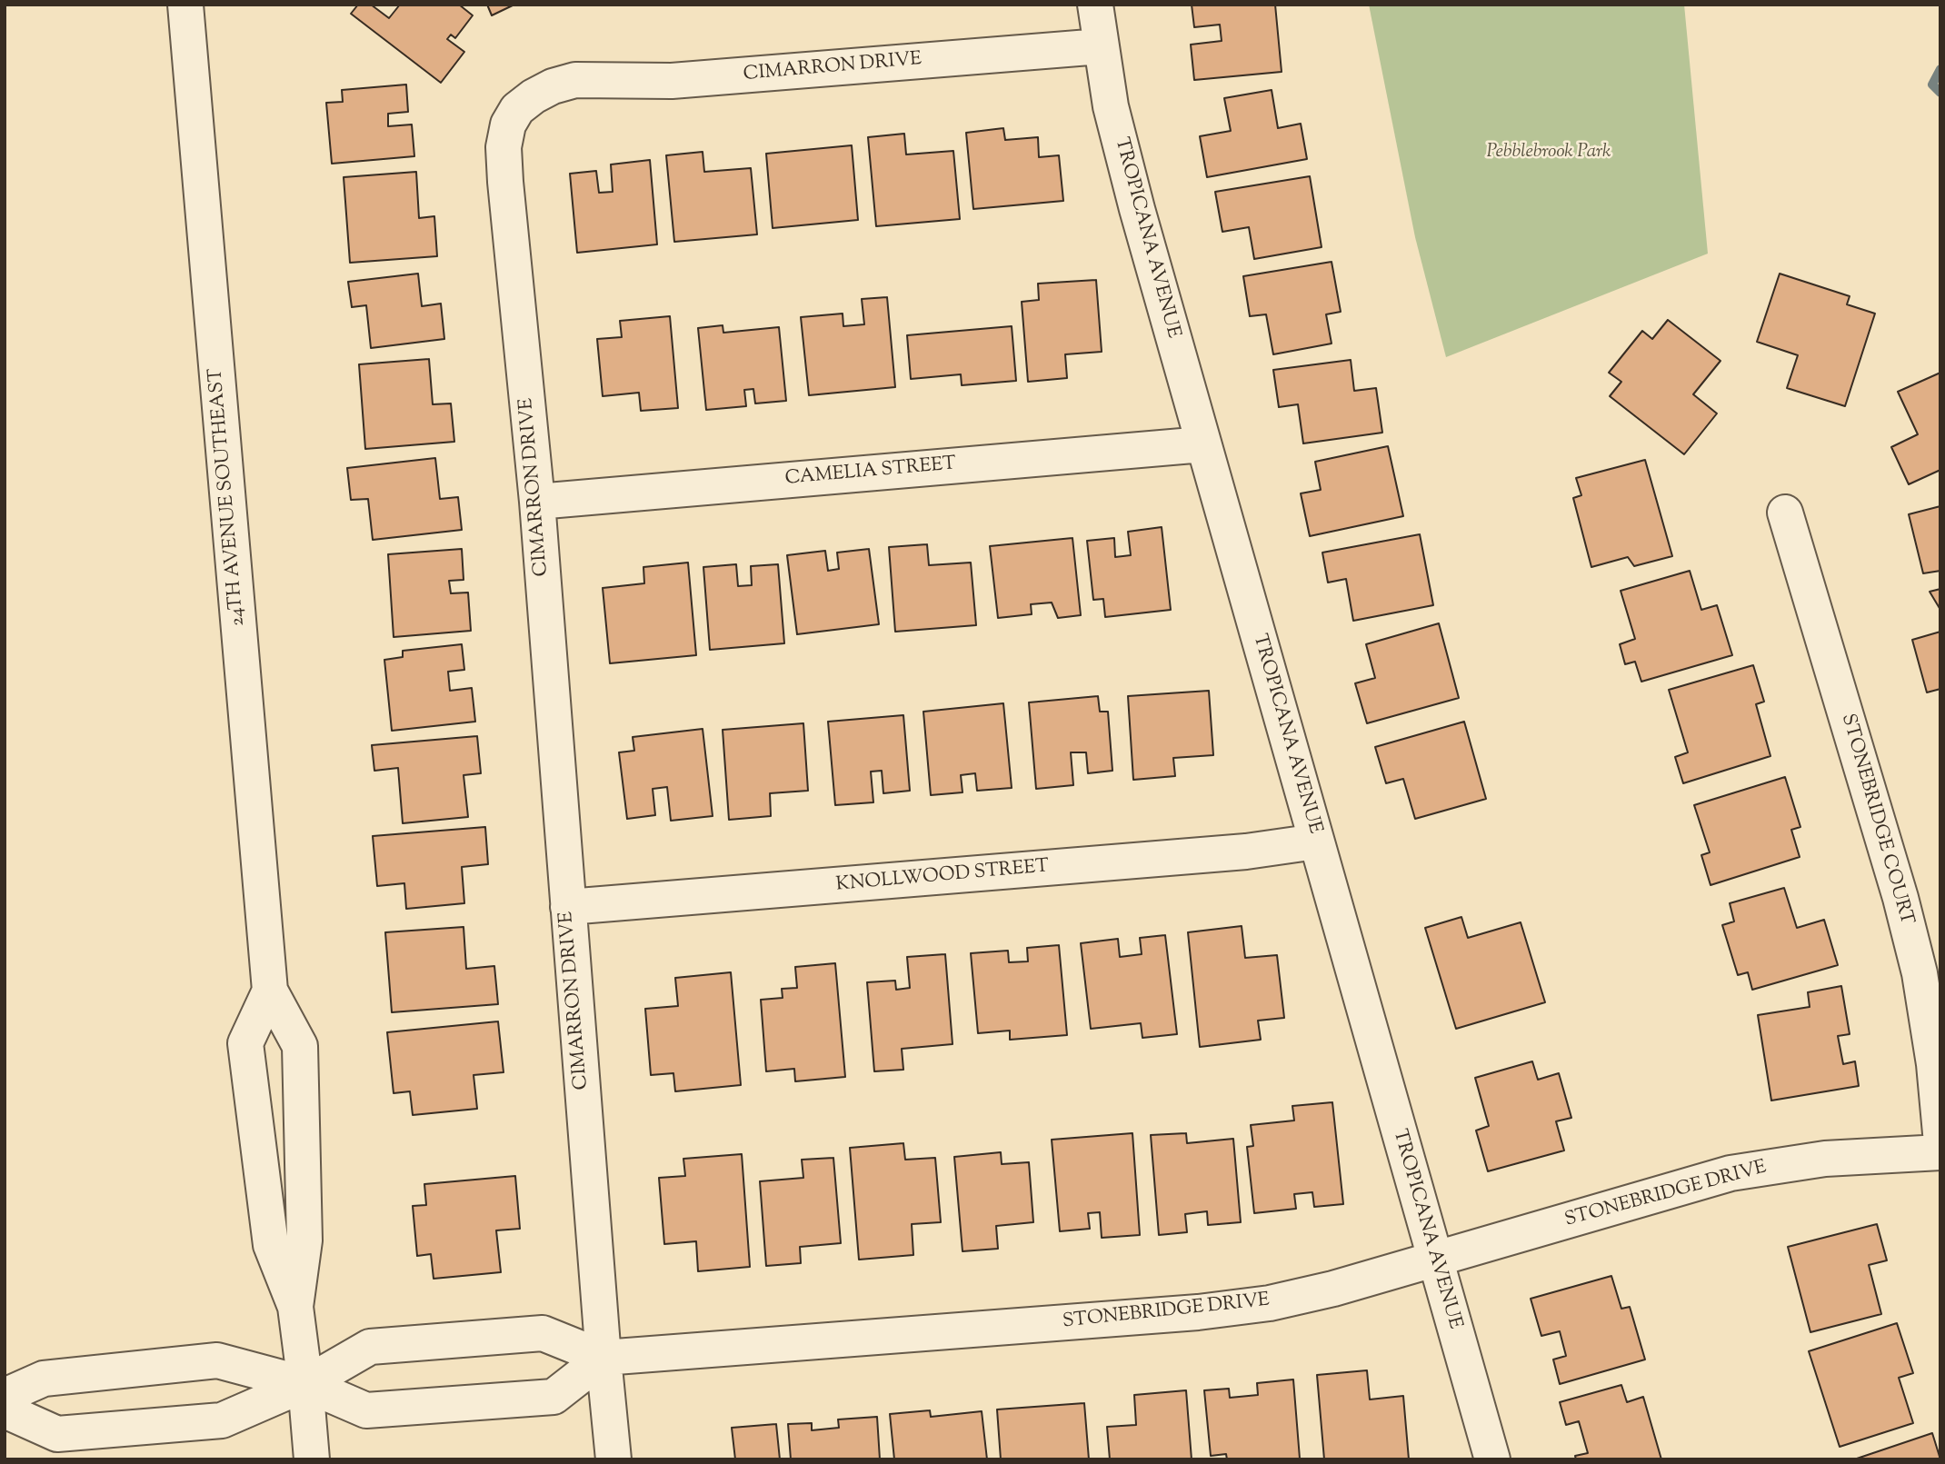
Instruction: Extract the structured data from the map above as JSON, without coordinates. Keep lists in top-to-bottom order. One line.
{"streets":{"street":["CIMARRON DRIVE","TROPICANA AVENUE","CAMELIA STREET","24TH AVENUE SOUTHEAST","STONEBRIDGE COURT","KNOLLWOOD STREET","STONEBRIDGE DRIVE"]},"crossings":[["CIMARRON DRIVE","TROPICANA AVENUE"],["CIMARRON DRIVE","CAMELIA STREET"],["CIMARRON DRIVE","KNOLLWOOD STREET"],["CIMARRON DRIVE","STONEBRIDGE DRIVE"],["TROPICANA AVENUE","CAMELIA STREET"],["TROPICANA AVENUE","KNOLLWOOD STREET"],["TROPICANA AVENUE","STONEBRIDGE DRIVE"],["24TH AVENUE SOUTHEAST","STONEBRIDGE DRIVE"]],"parks":["Pebblebrook Park"]}
